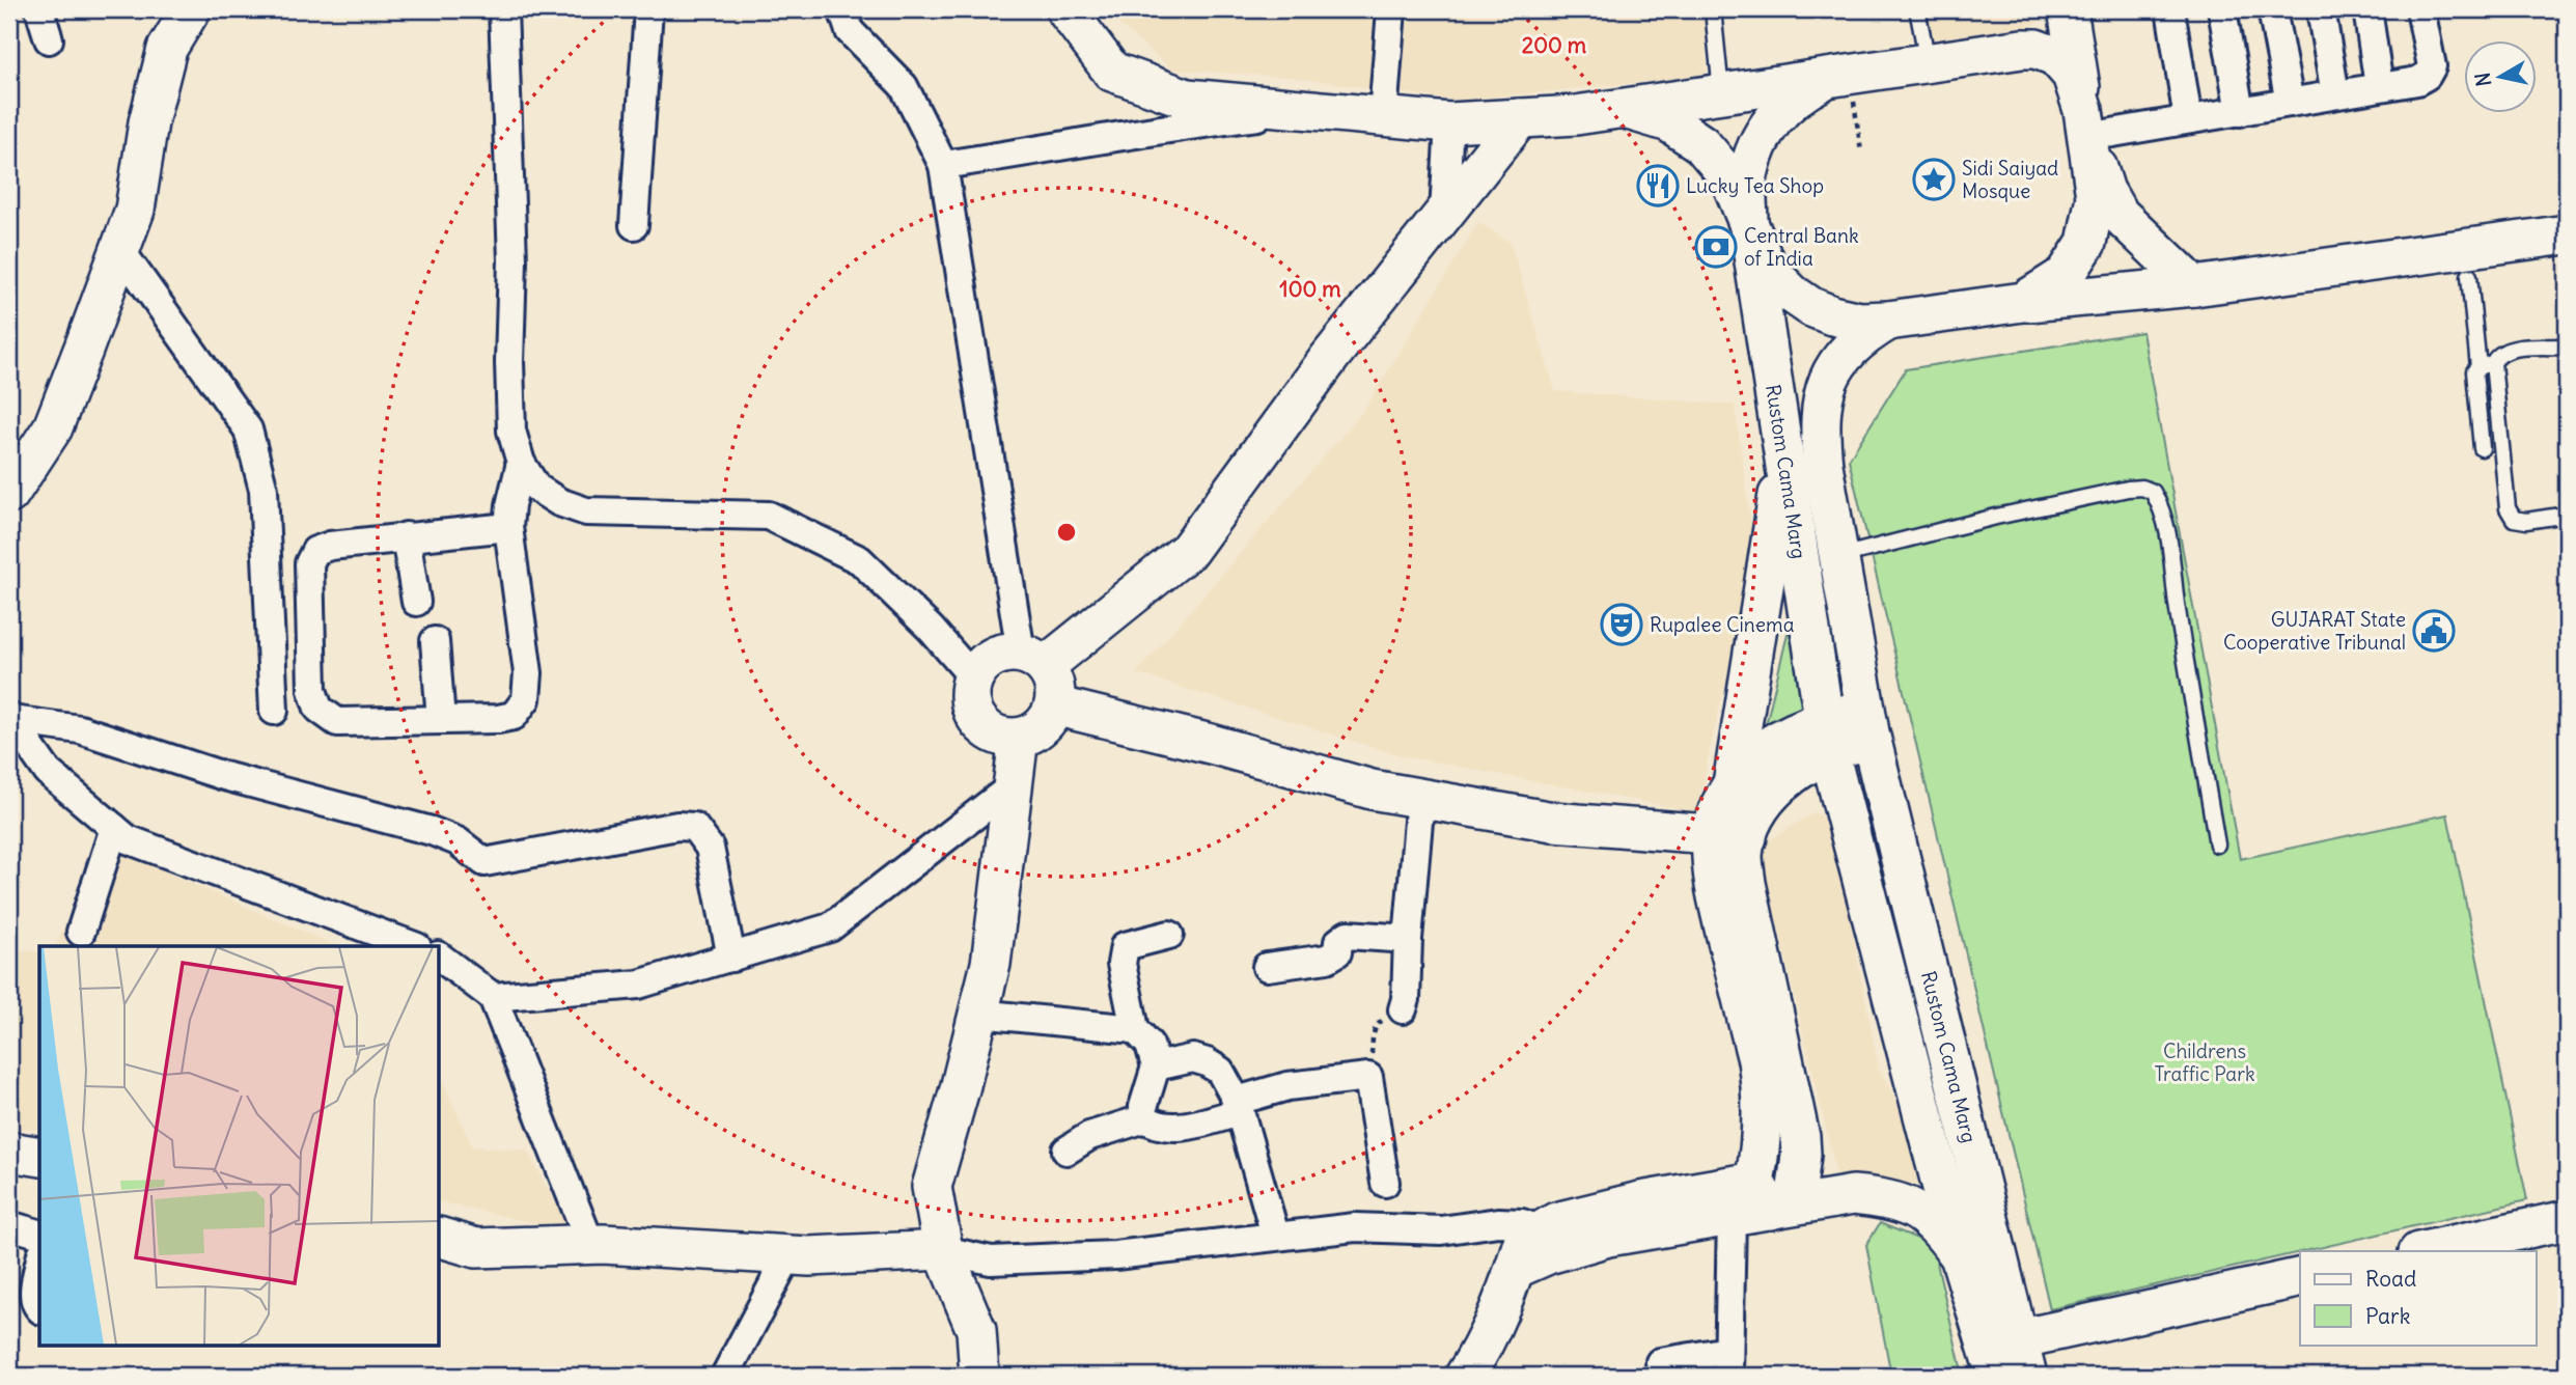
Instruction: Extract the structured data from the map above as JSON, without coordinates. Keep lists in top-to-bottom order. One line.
{"streets":{"street":["Rustom Cama Marg"]},"parks":["Childrens Traffic Park"],"places":{"place":["Sidi Saiyad Mosque"],"restaurant":["Lucky Tea Shop"],"bank":["Central Bank of India"],"theatre":["Rupalee Cinema"],"public building":["GUJARAT State Cooperative Tribunal"]},"legend":["Road","Park"],"north":"left","rings":["200 m","100 m"]}
